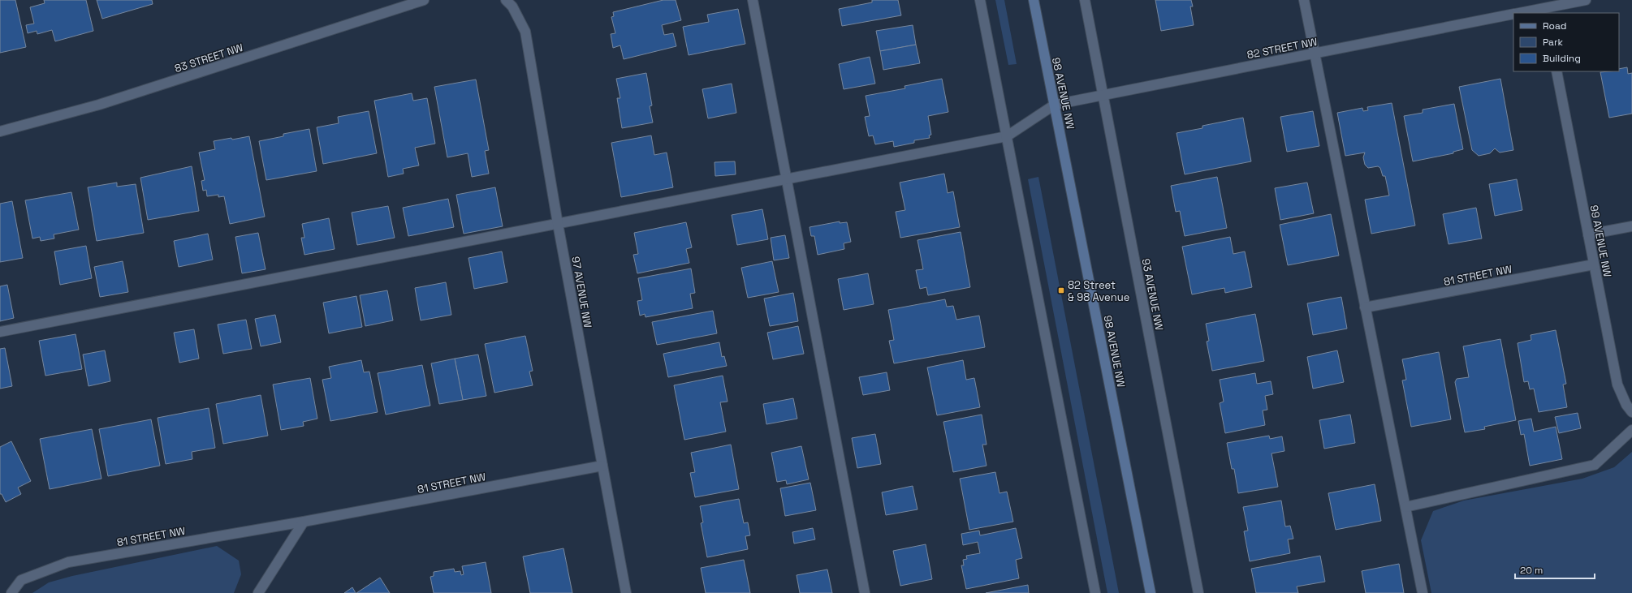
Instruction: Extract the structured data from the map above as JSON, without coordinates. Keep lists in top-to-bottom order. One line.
{"streets":{"main road":["98 AVENUE NW"],"street":["82 STREET NW","83 STREET NW","99 AVENUE NW","81 STREET NW","97 AVENUE NW","93 AVENUE NW"]},"crossings":[["82 STREET NW","98 AVENUE NW"],["82 STREET NW","93 AVENUE NW"],["99 AVENUE NW","81 STREET NW"],["81 STREET NW","97 AVENUE NW"]],"places":{"transit":["82 Street & 98 Avenue"]},"legend":["Road","Park","Building"],"scale_bar":"20 m"}
